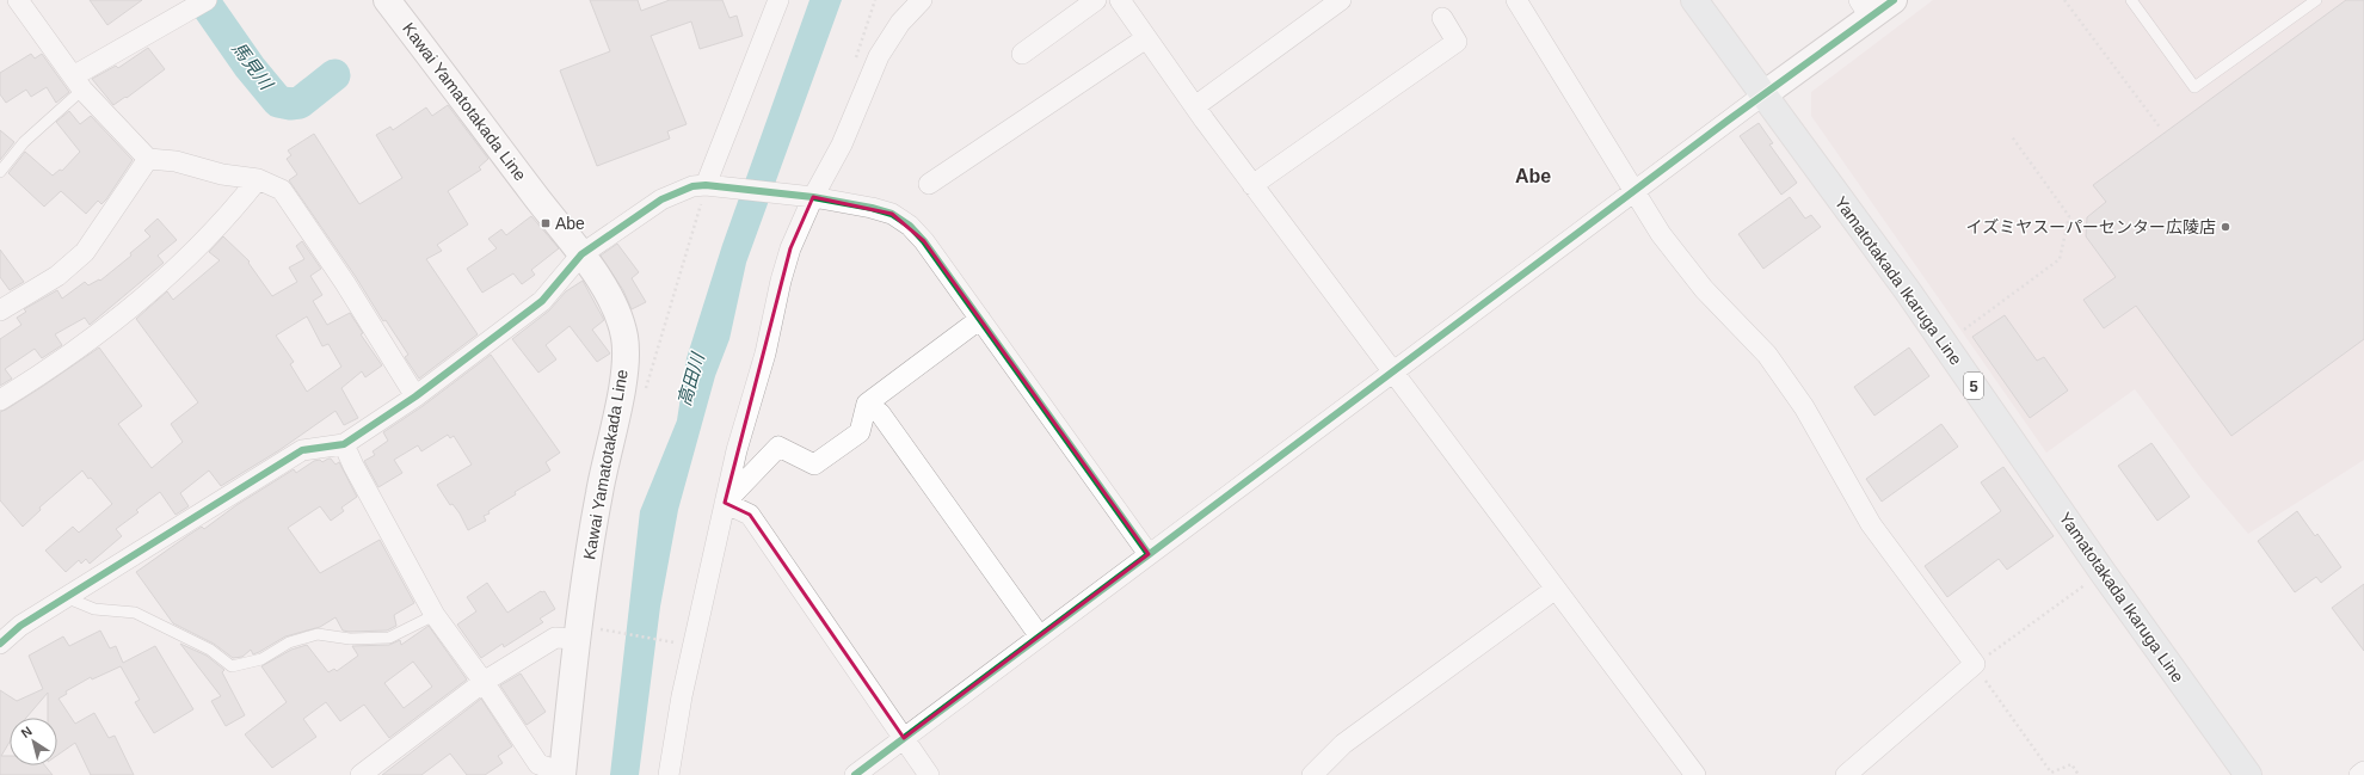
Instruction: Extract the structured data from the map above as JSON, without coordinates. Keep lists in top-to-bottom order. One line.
{"streets":{"main road":["Kawai Yamatotakada Line","Yamatotakada Ikaruga Line","5"]},"districts":["Abe"],"water":["馬見川","高田川"],"places":{"transit":["Abe"],"other":["イズミヤスーパーセンター広陵店"]},"north":"top left"}
